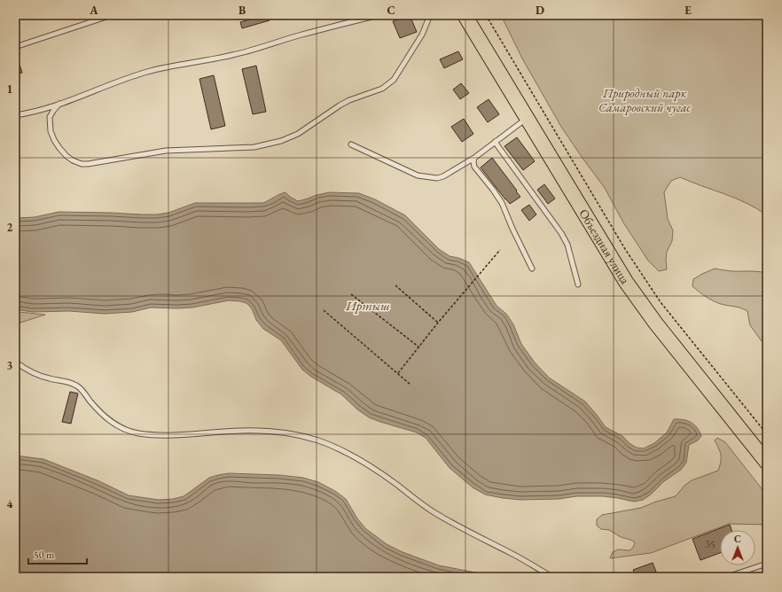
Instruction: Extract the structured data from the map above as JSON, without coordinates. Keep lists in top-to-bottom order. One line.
{"streets":{"main road":["Объездная улица"]},"water":["Иртыш"],"parks":["Природный парк Самаровский чугас"],"house_numbers":["35"],"scale_bar":"50 m","north":"top","grid":{"columns":["A","B","C","D","E"],"rows":["1","2","3","4"]}}
